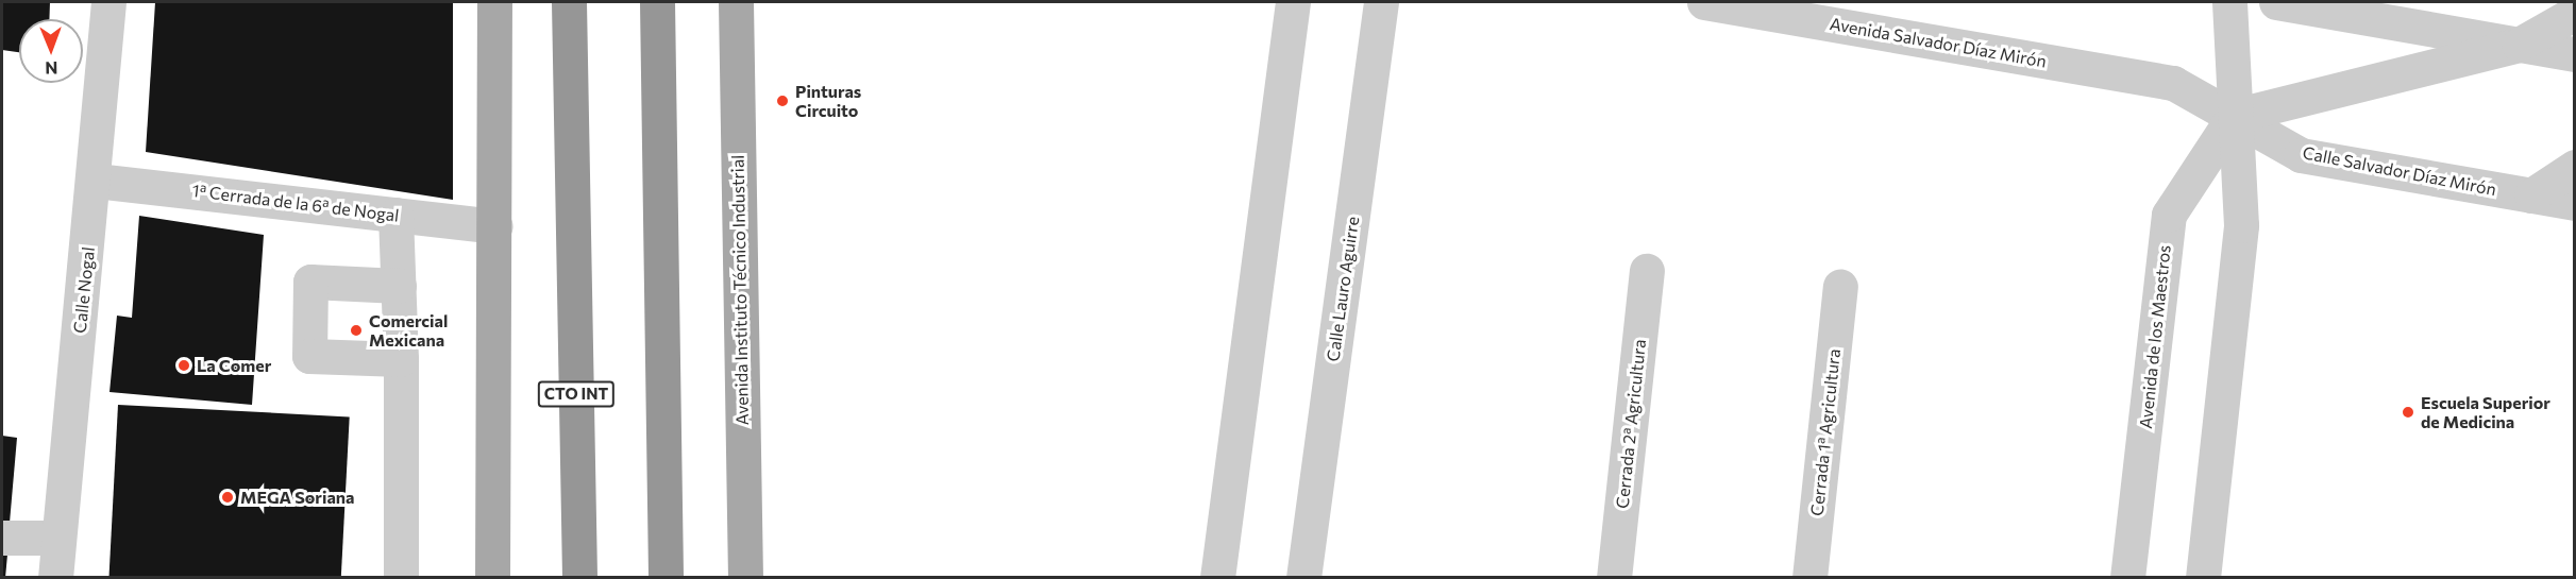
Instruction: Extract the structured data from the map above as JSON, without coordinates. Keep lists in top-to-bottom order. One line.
{"streets":{"highway":["CTO INT"],"main road":["Avenida Instituto Técnico Industrial"],"street":["Avenida Salvador Díaz Mirón","Calle Salvador Díaz Mirón","1ª Cerrada de la 6ª de Nogal","Calle Lauro Aguirre","Calle Nogal","Avenida de los Maestros","Cerrada 2ª Agricultura","Cerrada 1ª Agricultura"]},"crossings":[["Avenida Salvador Díaz Mirón","Calle Salvador Díaz Mirón"],["Calle Salvador Díaz Mirón","Avenida de los Maestros"],["1ª Cerrada de la 6ª de Nogal","Calle Nogal"]],"places":["Pinturas Circuito","Comercial Mexicana","La Comer","Escuela Superior de Medicina","MEGA Soriana"],"north":"bottom"}
